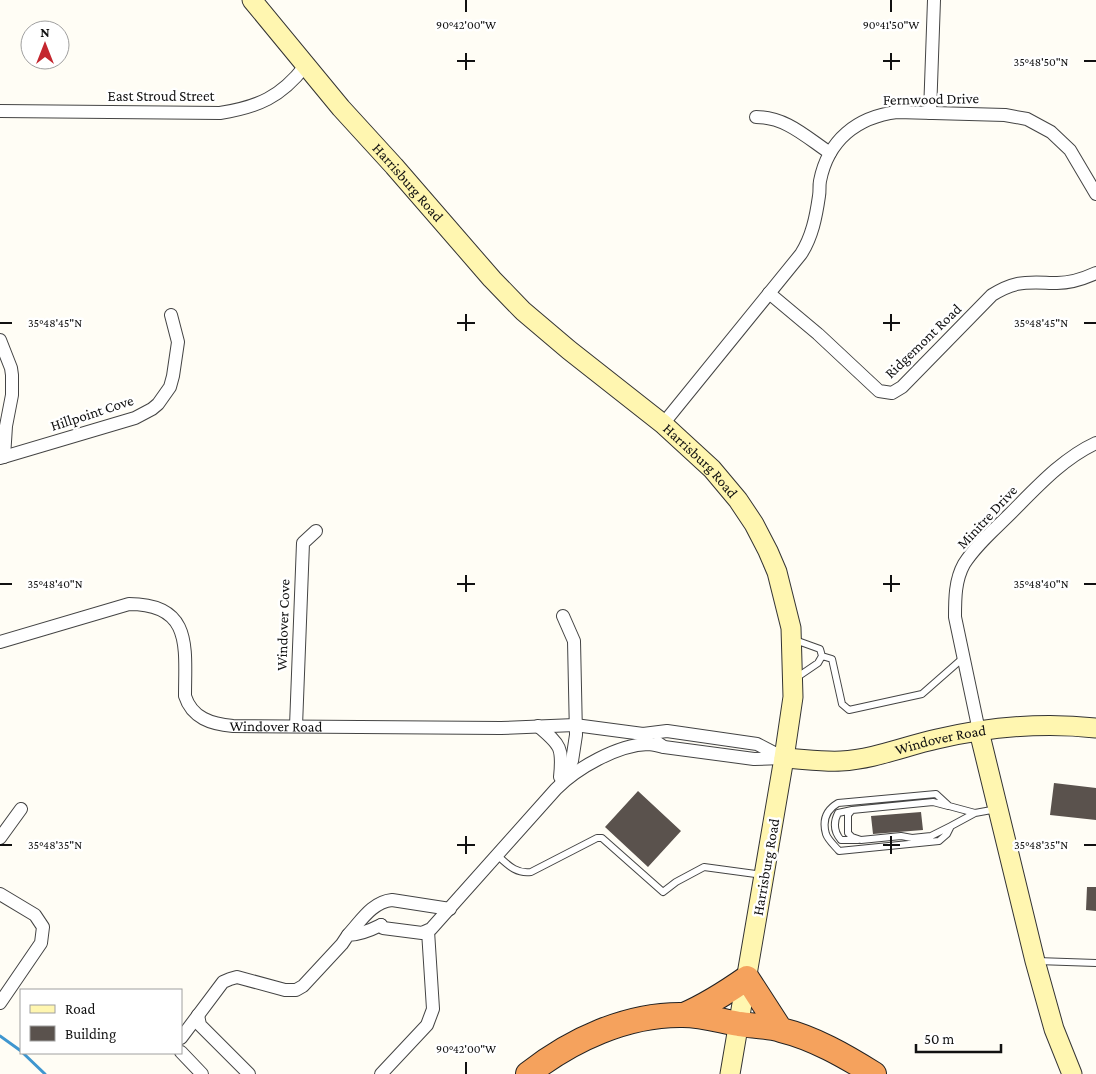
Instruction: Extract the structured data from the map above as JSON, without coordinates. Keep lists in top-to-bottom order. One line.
{"streets":{"main road":["Harrisburg Road","Windover Road"],"street":["East Stroud Street","Fernwood Drive","Ridgemont Road","Hillpoint Cove","Minitre Drive","Windover Cove"]},"crossings":[["East Stroud Street","Harrisburg Road"],["Fernwood Drive","Harrisburg Road"],["Fernwood Drive","Ridgemont Road"],["Harrisburg Road","Windover Road"],["Minitre Drive","Windover Road"],["Windover Cove","Windover Road"]],"legend":["Road","Building"],"scale_bar":"50 m","north":"top","coordinates":["90°42'00\"W","90°41'50\"W","35°48'50\"N","35°48'45\"N","35°48'40\"N","35°48'35\"N"]}
